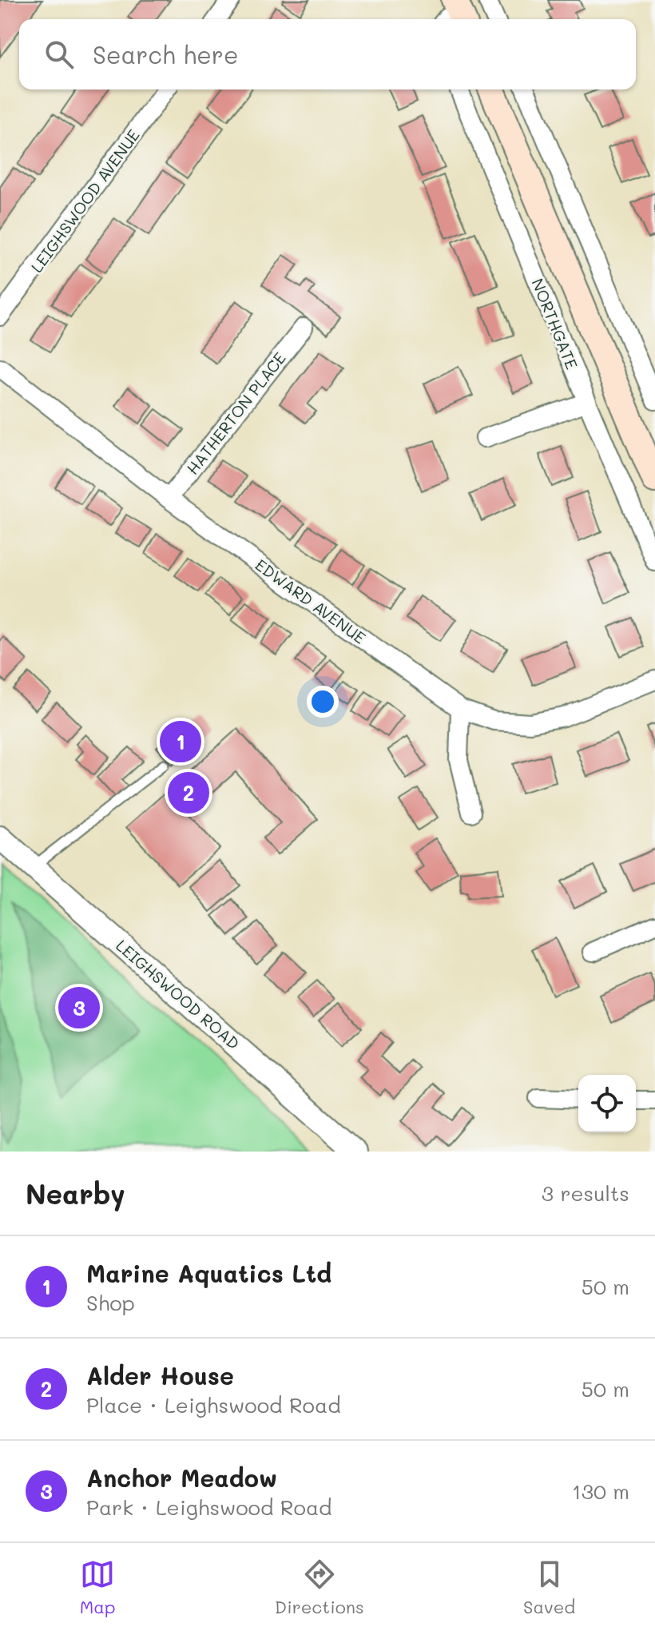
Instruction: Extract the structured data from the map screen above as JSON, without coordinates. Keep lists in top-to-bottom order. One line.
{"streets":{"main road":["NORTHGATE"],"street":["LEIGHSWOOD AVENUE","HATHERTON PLACE","EDWARD AVENUE","LEIGHSWOOD ROAD"]},"crossings":[["HATHERTON PLACE","EDWARD AVENUE"]],"page":{"search":"Search here","pins":["1","2","3"],"heading":["Nearby","3 results"],"list":[{"mark":"1","name":"Marine Aquatics Ltd","note":"Shop","value":"50 m"},{"mark":"2","name":"Alder House","note":"Place · Leighswood Road","value":"50 m"},{"mark":"3","name":"Anchor Meadow","note":"Park · Leighswood Road","value":"130 m"}],"nav":["Map","Directions","Saved"]}}
